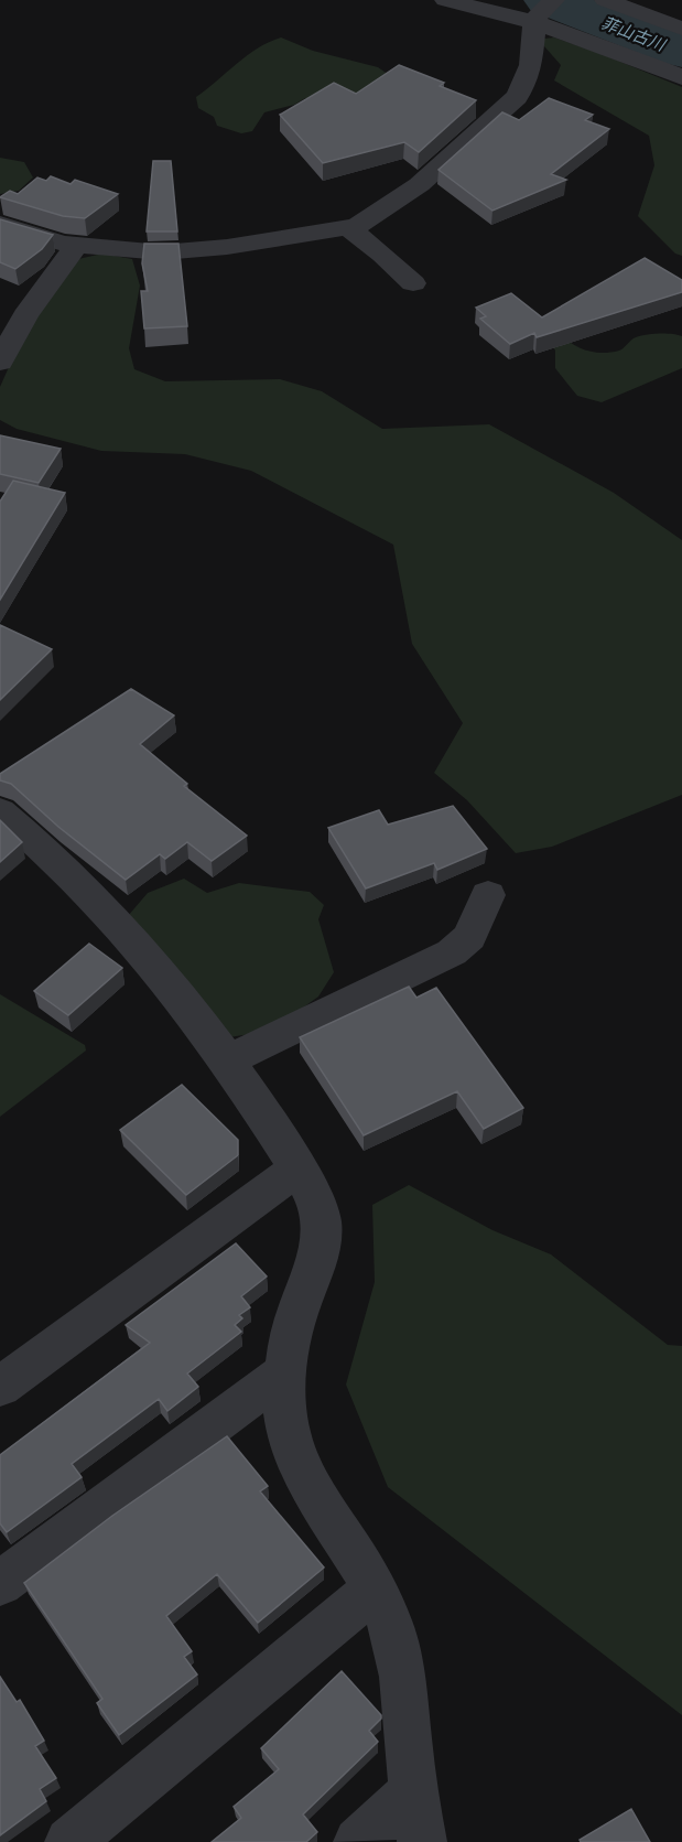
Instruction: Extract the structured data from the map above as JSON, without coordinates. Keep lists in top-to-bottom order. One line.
{"water":["菲山古川"]}
